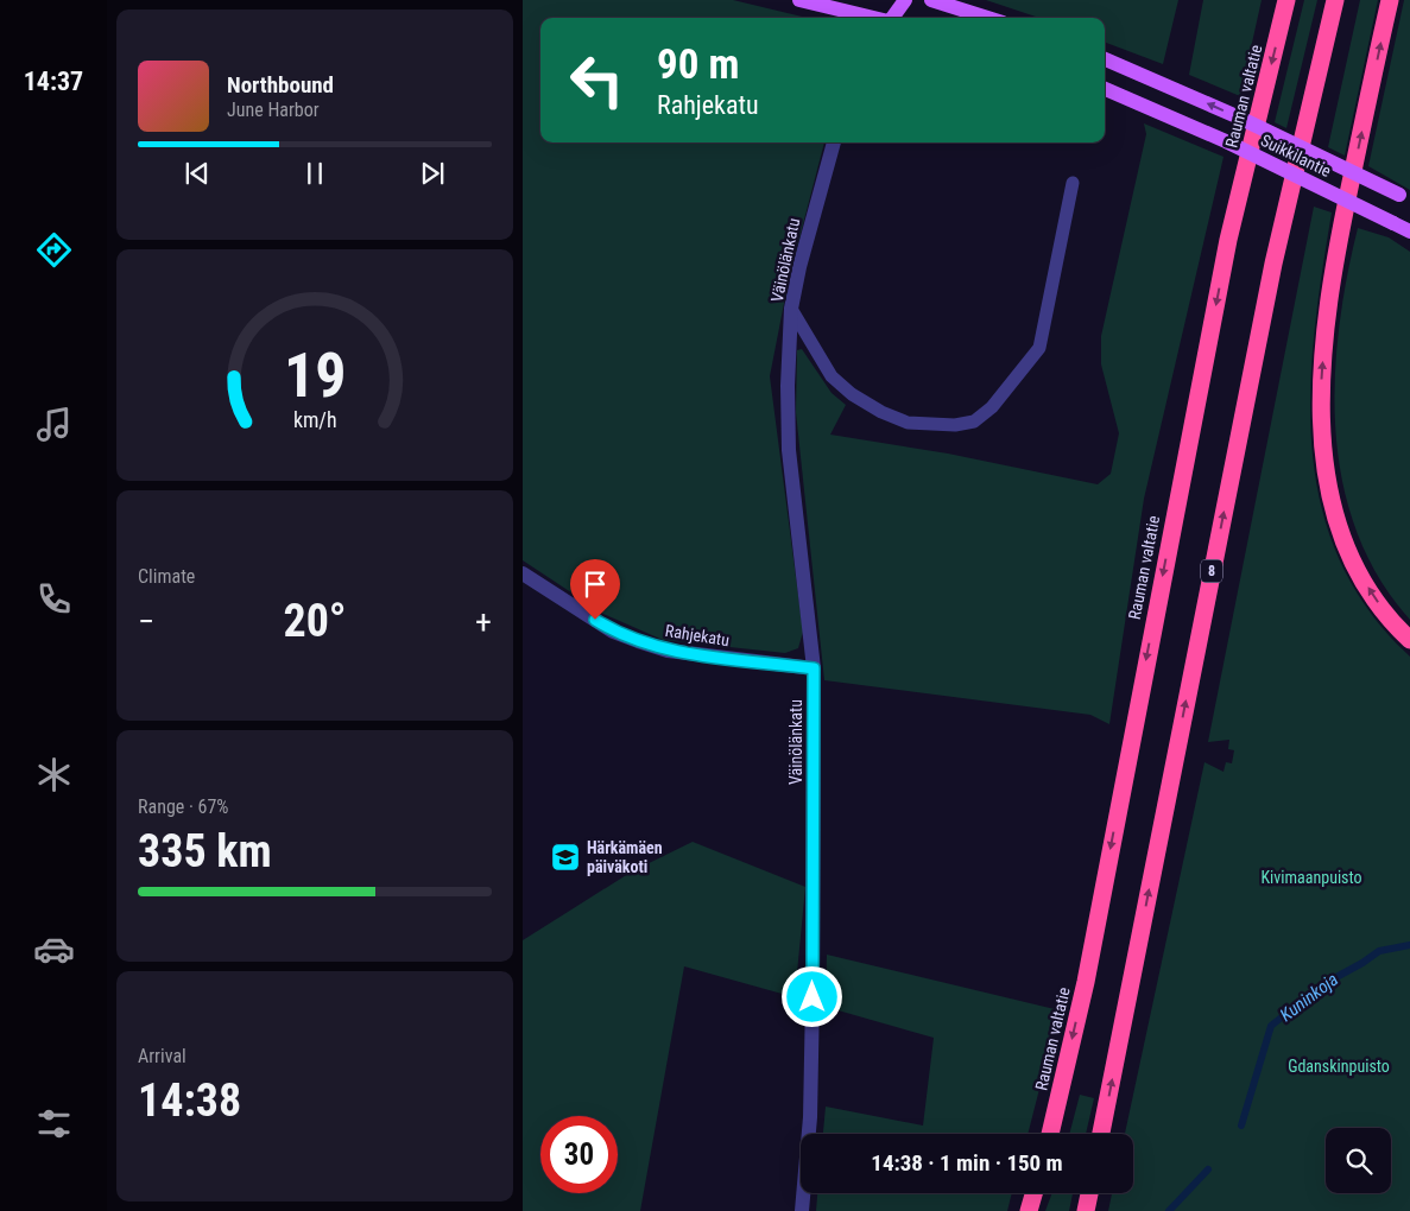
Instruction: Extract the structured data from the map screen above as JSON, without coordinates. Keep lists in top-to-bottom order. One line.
{"streets":{"highway":["Rauman valtatie","8"],"main road":["Suikkilantie"],"street":["Väinölänkatu","Rahjekatu"]},"crossings":[["Väinölänkatu","Rahjekatu"]],"water":["Kuninkoja"],"parks":["Kivimaanpuisto","Gdanskinpuisto"],"places":{"school or university":["Härkämäen päiväkoti"]},"page":{"tabs":"14:37","turn":["90 m","Rahjekatu"],"song":["Northbound","June Harbor"],"tile":["Climate",["Range · 67%","335 km"],["Arrival","14:38"]],"heat":["−","20°","+"],"limit":"30","trip":"14:38 · 1 min · 150 m","gauge":["19","km/h"]}}
